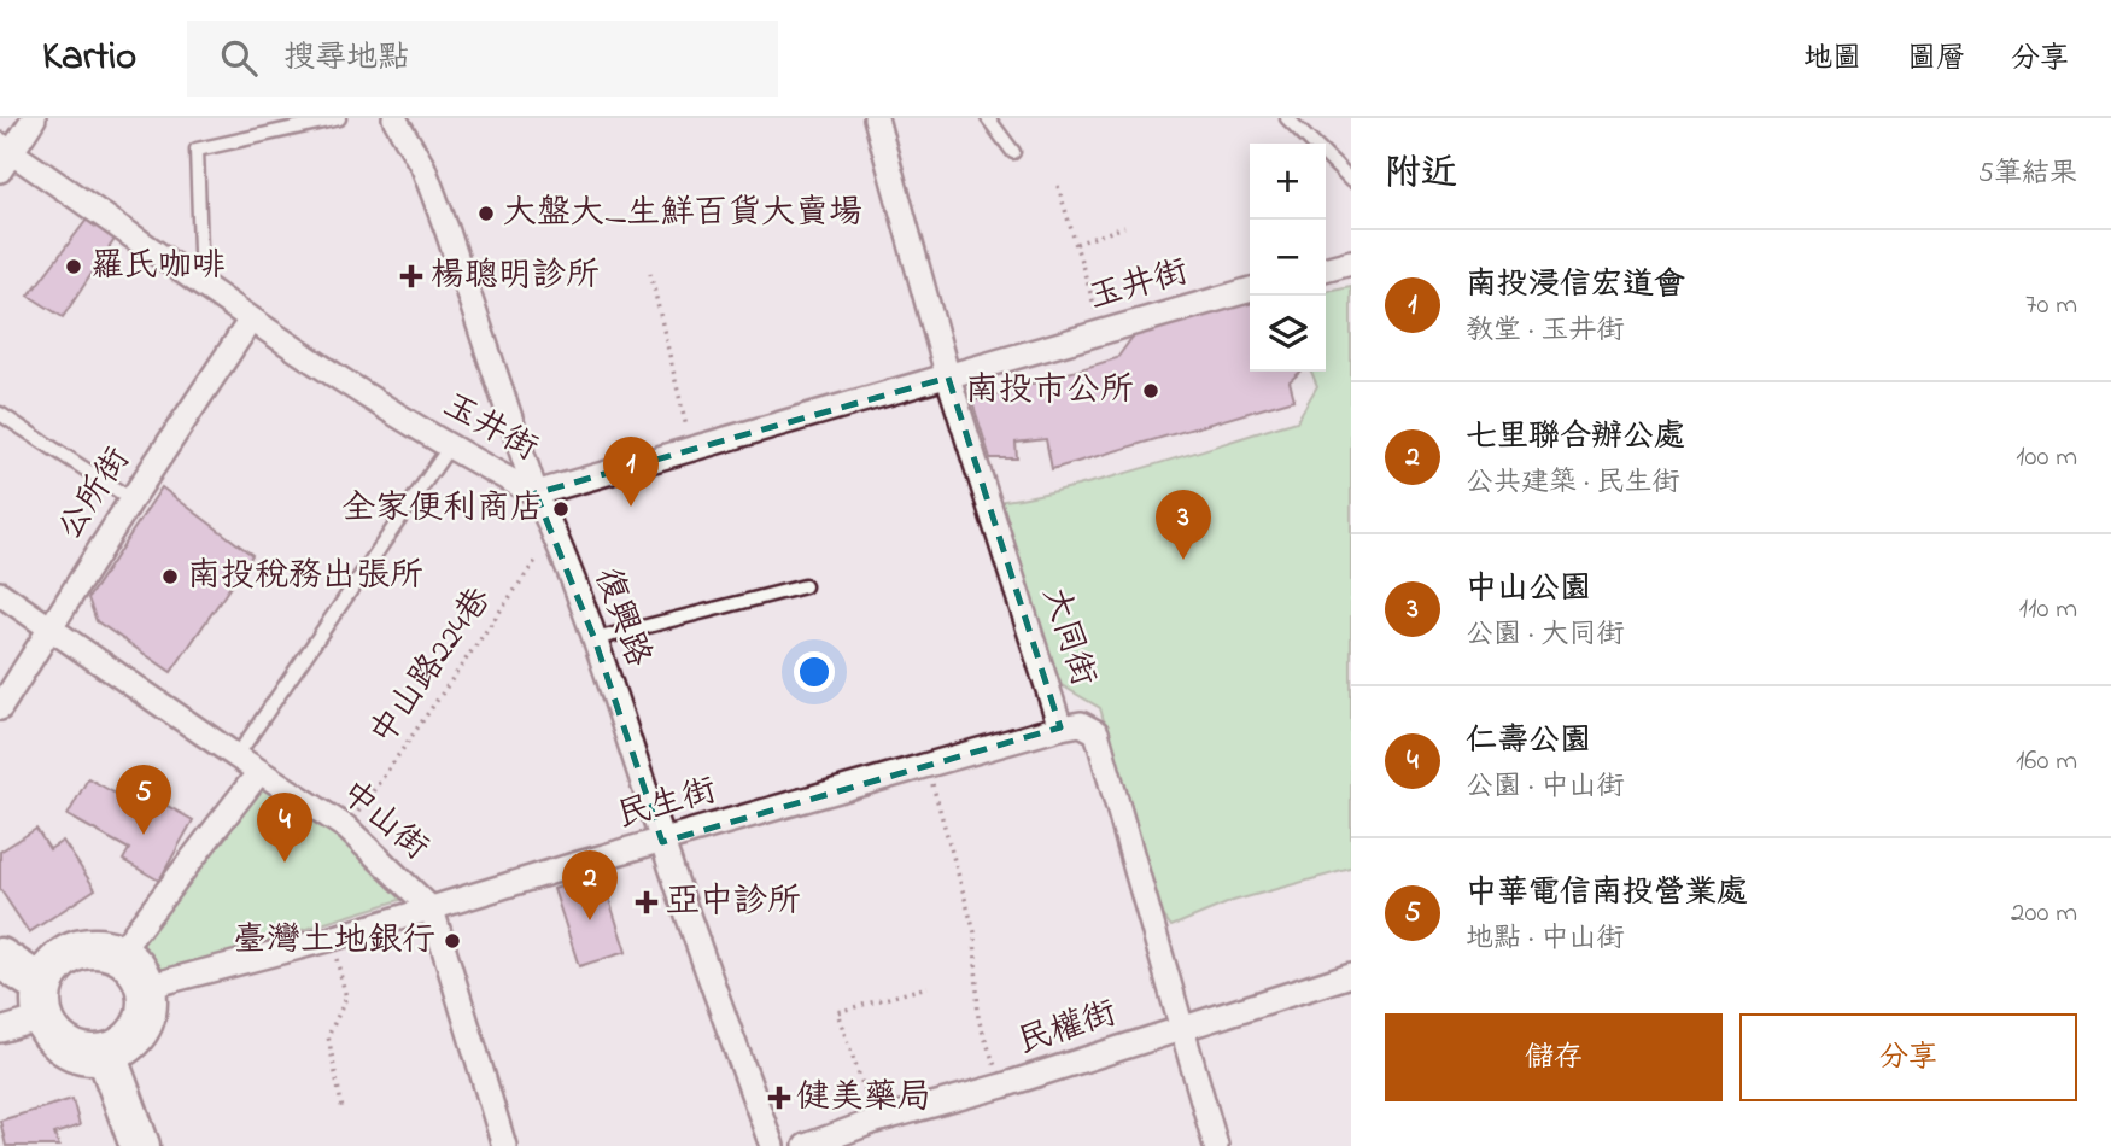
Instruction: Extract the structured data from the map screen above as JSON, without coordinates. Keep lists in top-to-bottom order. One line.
{"streets":{"street":["玉井街","公所街","復興路","大同街","民生街","中山街","民權街"],"path":["中山路224巷"]},"crossings":[["玉井街","公所街"],["玉井街","復興路"],["玉井街","大同街"],["公所街","中山街"],["復興路","中山路224巷"],["復興路","民生街"],["大同街","民生街"],["大同街","民權街"],["中山路224巷","中山街"],["民生街","中山街"]],"places":{"other":["大盤大_生鮮百貨大賣場","羅氏咖啡","南投市公所","全家便利商店","南投稅務出張所","臺灣土地銀行"],"health":["楊聰明診所","亞中診所","健美藥局"]},"page":{"header":"Kartio","search":"搜尋地點","nav":["地圖","圖層","分享"],"heading":["附近","5筆結果"],"map_buttons":["+","−"],"list":[{"mark":"1","name":"南投浸信宏道會","note":"教堂 · 玉井街","value":"70 m"},{"mark":"2","name":"七里聯合辦公處","note":"公共建築 · 民生街","value":"100 m"},{"mark":"3","name":"中山公園","note":"公園 · 大同街","value":"110 m"},{"mark":"4","name":"仁壽公園","note":"公園 · 中山街","value":"160 m"},{"mark":"5","name":"中華電信南投營業處","note":"地點 · 中山街","value":"200 m"}],"pins":["1","3","5","4","2"],"buttons":["儲存","分享"]}}
